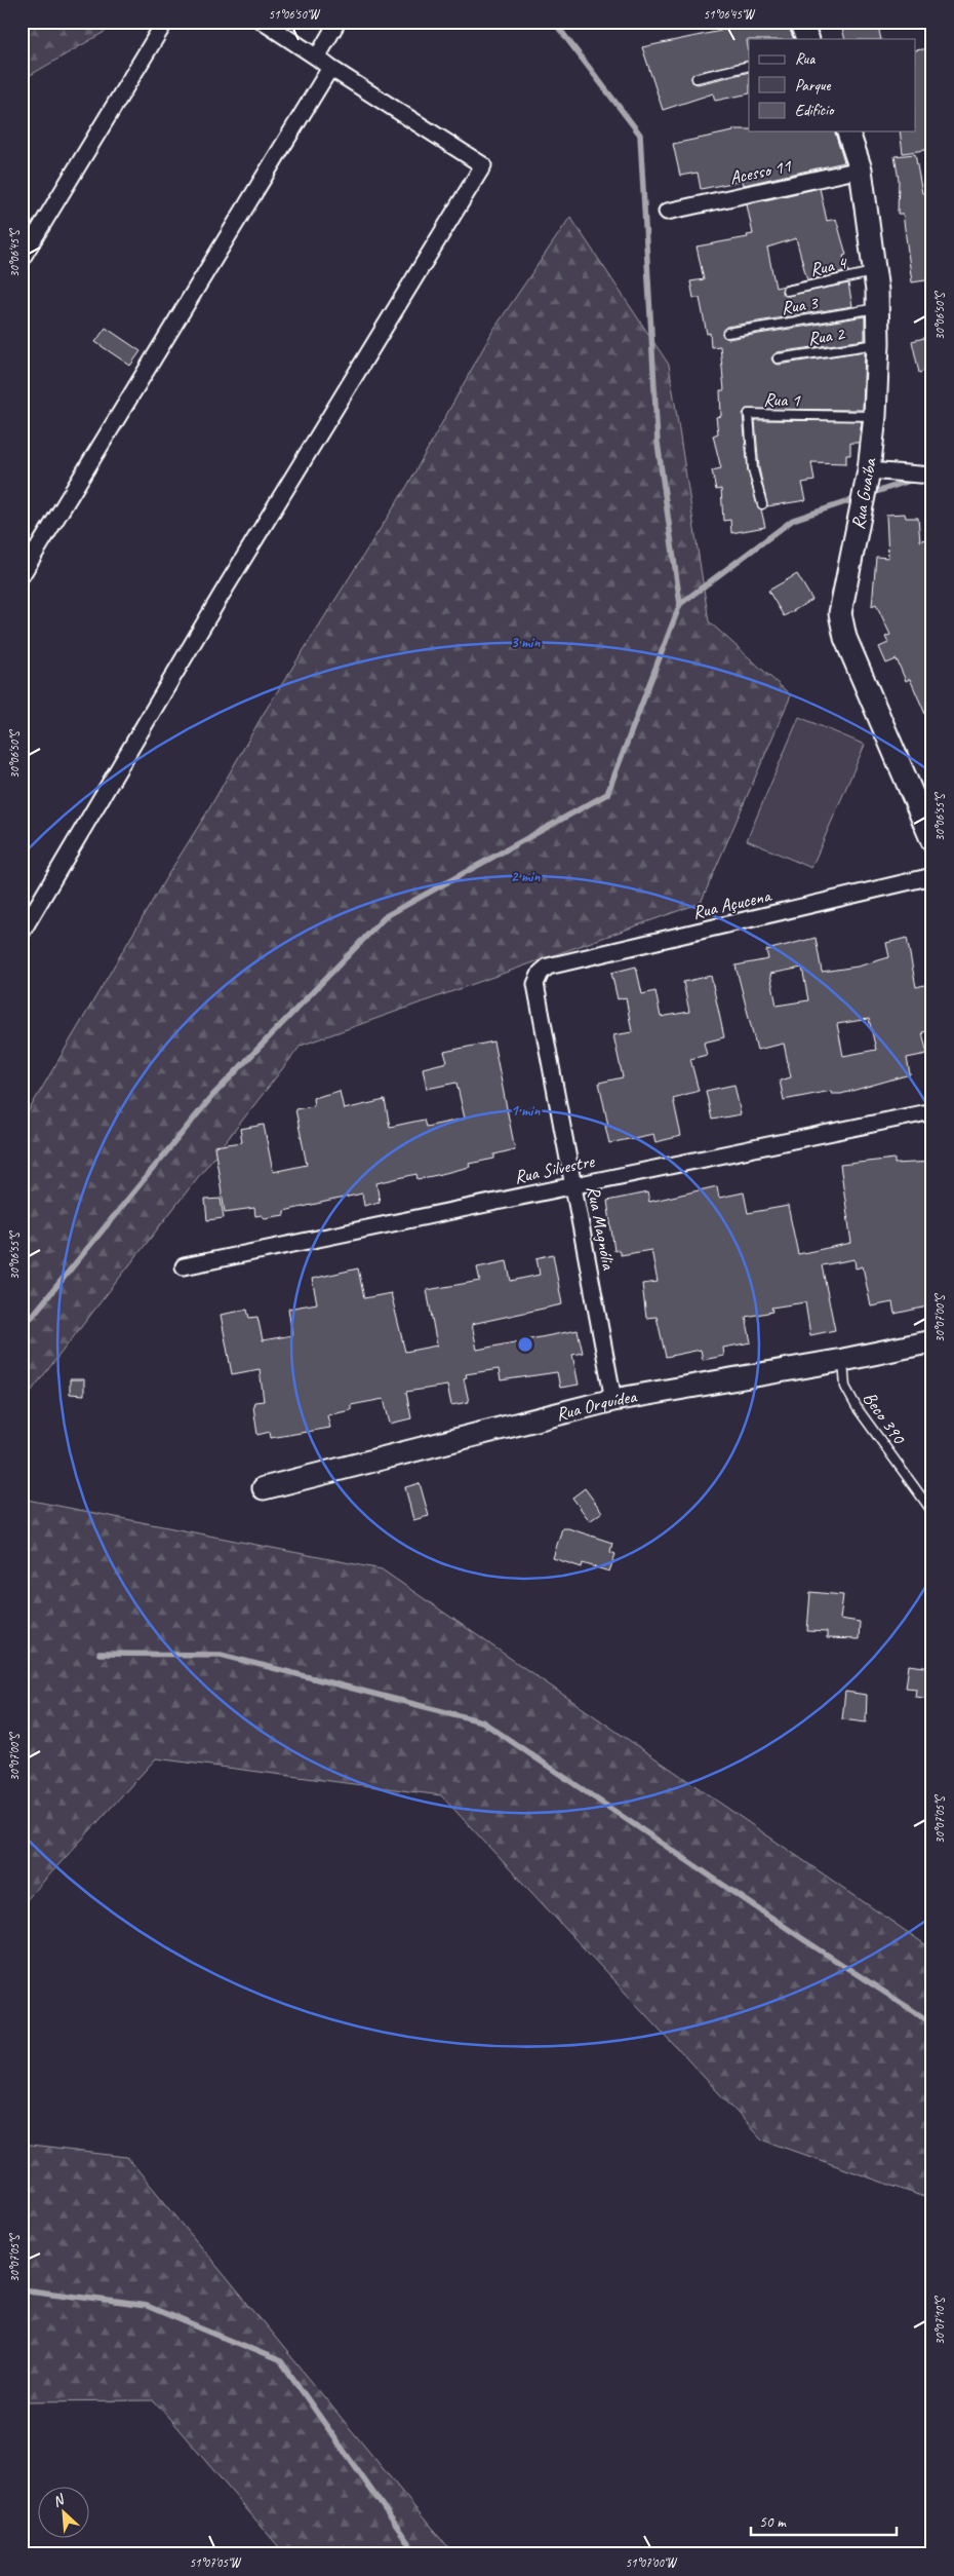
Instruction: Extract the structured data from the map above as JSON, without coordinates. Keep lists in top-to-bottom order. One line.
{"streets":{"street":["Acesso 11","Rua Guaíba","Rua Açucena","Rua Silvestre","Rua Magnólia","Rua Orquídea"],"lane":["Rua 4","Rua 3","Rua 2","Rua 1","Beco 390"]},"crossings":[["Acesso 11","Rua Guaíba"],["Rua 4","Rua Guaíba"],["Rua 3","Rua Guaíba"],["Rua 2","Rua Guaíba"],["Rua 1","Rua Guaíba"],["Rua Açucena","Rua Magnólia"],["Rua Silvestre","Rua Magnólia"],["Rua Magnólia","Rua Orquídea"],["Rua Orquídea","Beco 390"]],"legend":["Rua","Parque","Edifício"],"scale_bar":"50 m","north":"top left","coordinates":["51°06'50\"W","51°06'45\"W","30°06'45\"S","30°06'50\"S","30°06'55\"S","30°07'00\"S","30°07'05\"S","30°07'10\"S","51°07'05\"W","51°07'00\"W"],"rings":["3 min","2 min","1 min"]}
